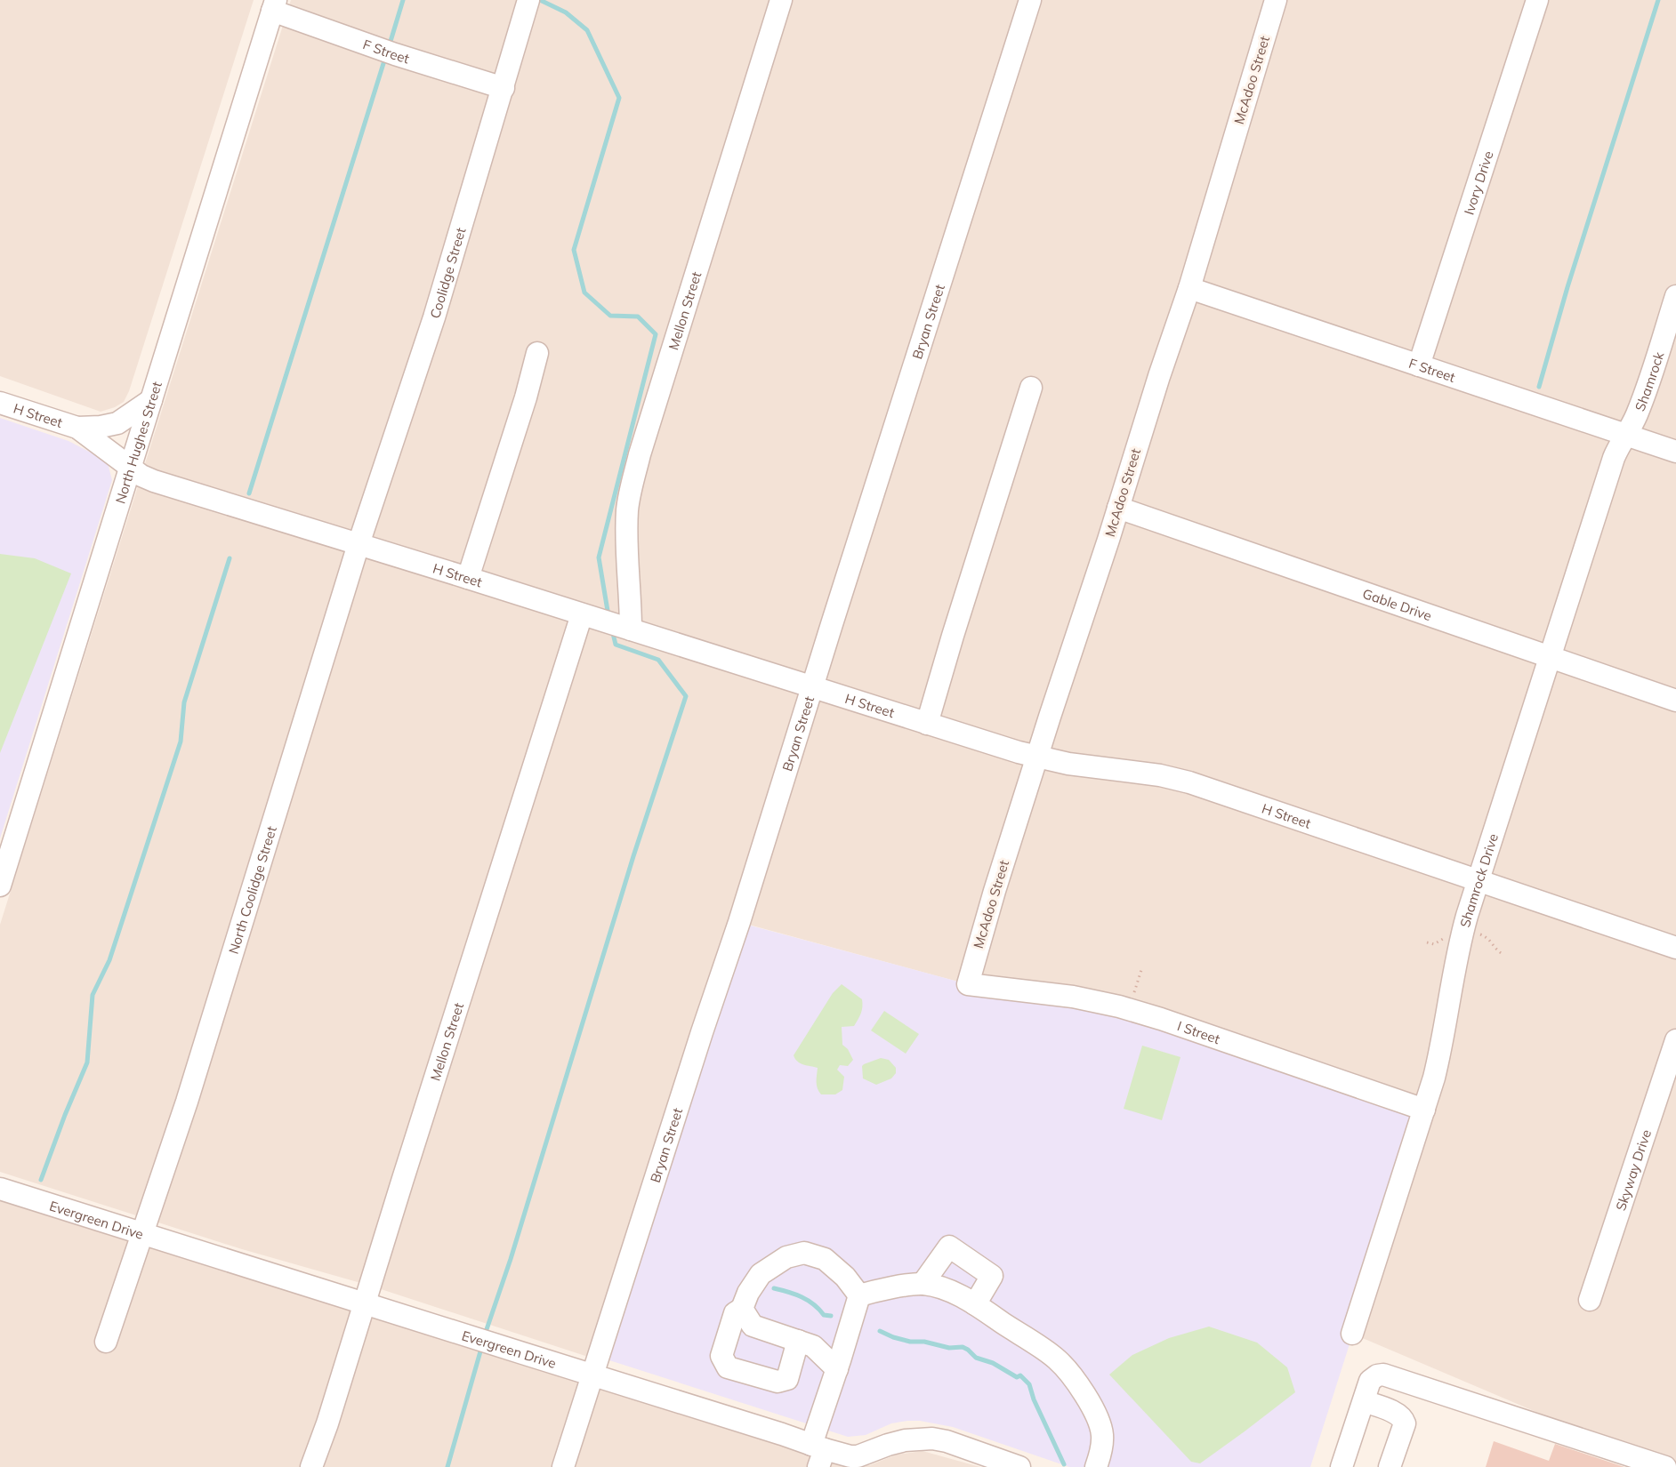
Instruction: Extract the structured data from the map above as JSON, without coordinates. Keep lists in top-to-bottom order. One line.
{"streets":{"street":["F Street","McAdoo Street","Ivory Drive","Coolidge Street","Mellon Street","Bryan Street","Shamrock","H Street","North Hughes Street","Gable Drive","Shamrock Drive","North Coolidge Street","I Street","Skyway Drive","Evergreen Drive"]},"crossings":[["F Street","McAdoo Street"],["F Street","Ivory Drive"],["F Street","Coolidge Street"],["F Street","Shamrock"],["F Street","North Hughes Street"],["F Street","Shamrock Drive"],["McAdoo Street","H Street"],["McAdoo Street","Gable Drive"],["McAdoo Street","I Street"],["Coolidge Street","H Street"],["Coolidge Street","North Coolidge Street"],["Mellon Street","H Street"],["Mellon Street","Evergreen Drive"],["Bryan Street","H Street"],["Bryan Street","Evergreen Drive"],["Shamrock","Shamrock Drive"],["H Street","North Hughes Street"],["H Street","Shamrock Drive"],["H Street","North Coolidge Street"],["Gable Drive","Shamrock Drive"],["Shamrock Drive","I Street"],["North Coolidge Street","Evergreen Drive"]]}
